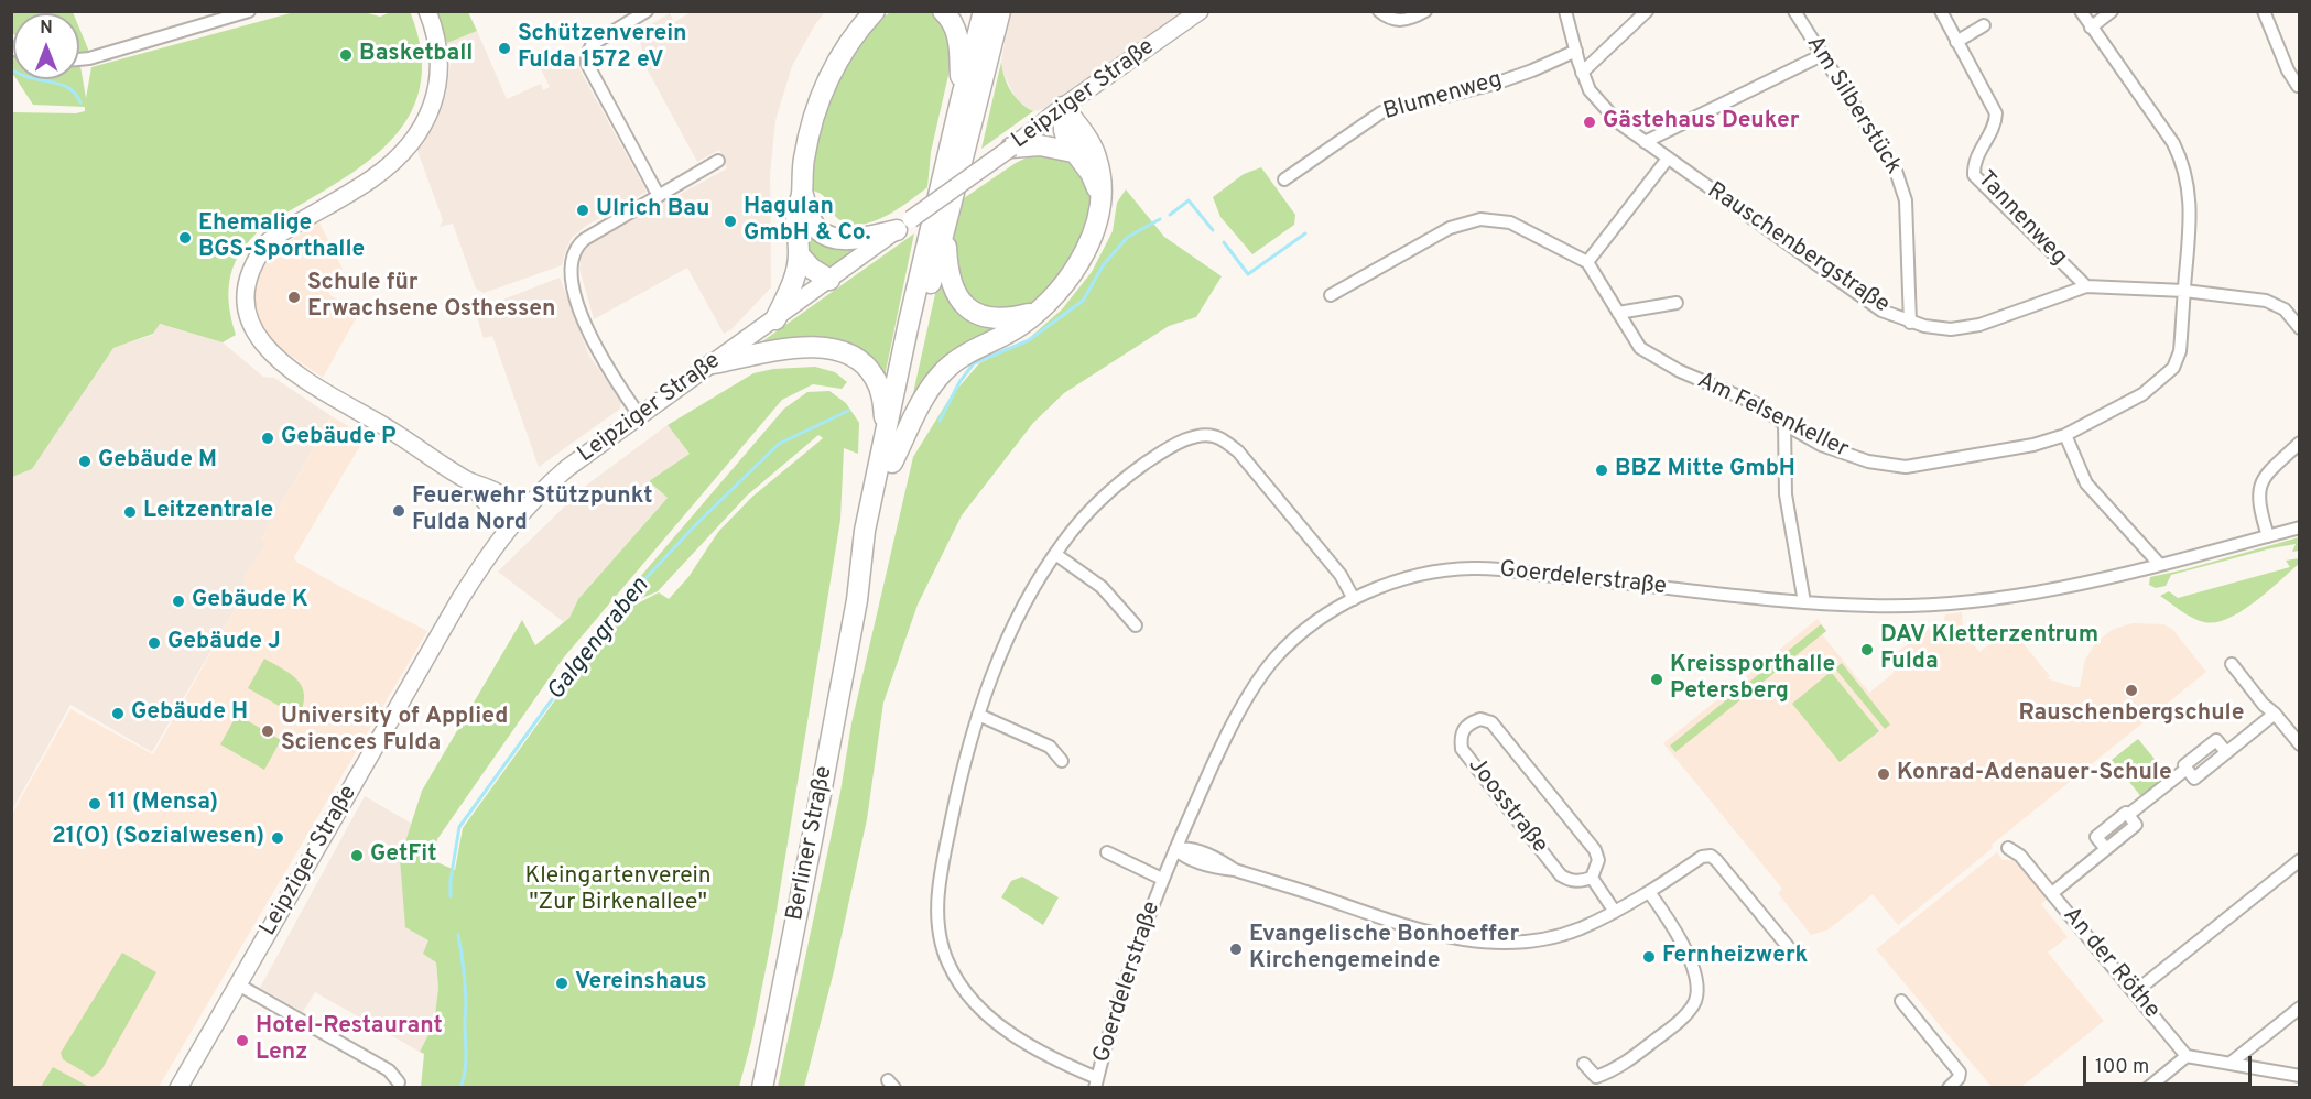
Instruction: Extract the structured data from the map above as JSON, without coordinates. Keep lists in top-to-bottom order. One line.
{"streets":{"highway":["Berliner Straße"],"main road":["Leipziger Straße"],"street":["Blumenweg","Am Silberstück","Tannenweg","Rauschenbergstraße","Am Felsenkeller","Goerdelerstraße","Joosstraße","An der Röthe"]},"crossings":[["Blumenweg","Rauschenbergstraße"],["Am Silberstück","Rauschenbergstraße"],["Tannenweg","Rauschenbergstraße"],["Rauschenbergstraße","Am Felsenkeller"]],"water":["Galgengraben"],"parks":["Kleingartenverein \"Zur Birkenallee\""],"places":["Schützenverein Fulda 1572 eV","Basketball","Gästehaus Deuker","Ulrich Bau","Hagulan GmbH & Co.","Ehemalige BGS-Sporthalle","Schule für Erwachsene Osthessen","Gebäude P","Gebäude M","BBZ Mitte GmbH","Feuerwehr Stützpunkt Fulda Nord","Leitzentrale","Gebäude K","Gebäude J","DAV Kletterzentrum Fulda","Kreissporthalle Petersberg","Rauschenbergschule","Gebäude H","University of Applied Sciences Fulda","Konrad-Adenauer-Schule","11 (Mensa)","21(O) (Sozialwesen)","GetFit","Evangelische Bonhoeffer Kirchengemeinde","Fernheizwerk","Vereinshaus","Hotel-Restaurant Lenz"],"scale_bar":"100 m","north":"top"}
